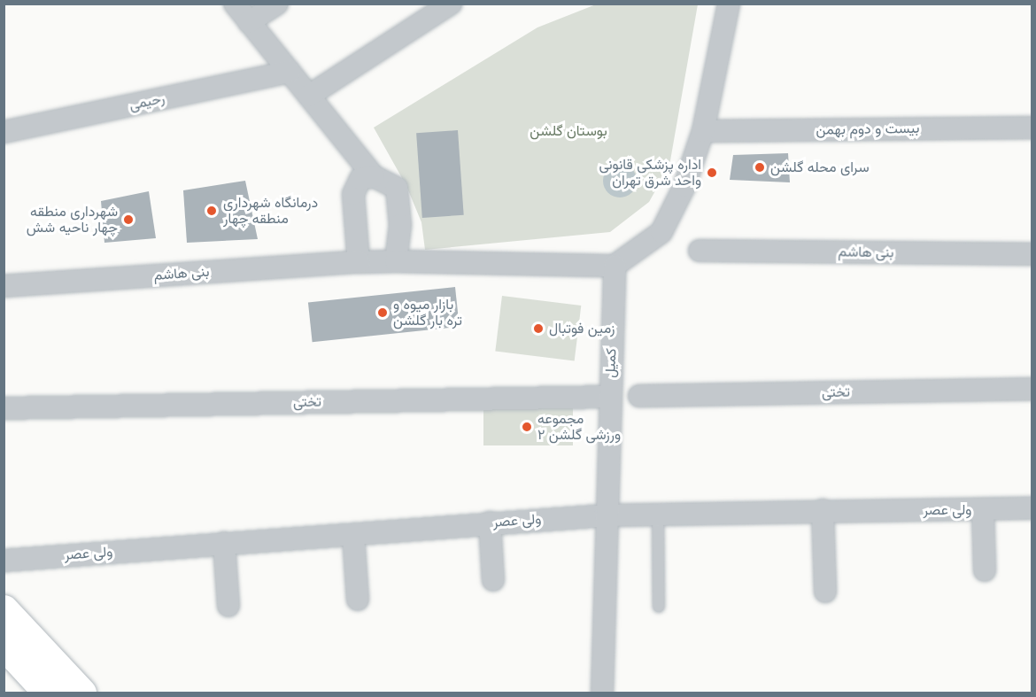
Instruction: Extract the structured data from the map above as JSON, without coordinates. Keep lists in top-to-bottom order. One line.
{"streets":{"street":["رحیمی","بیست و دوم بهمن","بنی هاشم","کمیل","تختی","ولی عصر"]},"crossings":[["کمیل","تختی"],["کمیل","ولی عصر"]],"parks":["بوستان گلشن"],"places":["سرای محله گلشن","اداره پزشكی قانونی واحد شرق تهران","درمانگاه شهرداری منطقه چهار","شهرداری منطقه چهار ناحیه شش","بازار میوه و تره بار گلشن","زمین فوتبال","مجموعه ورزشی گلشن ۲"]}
